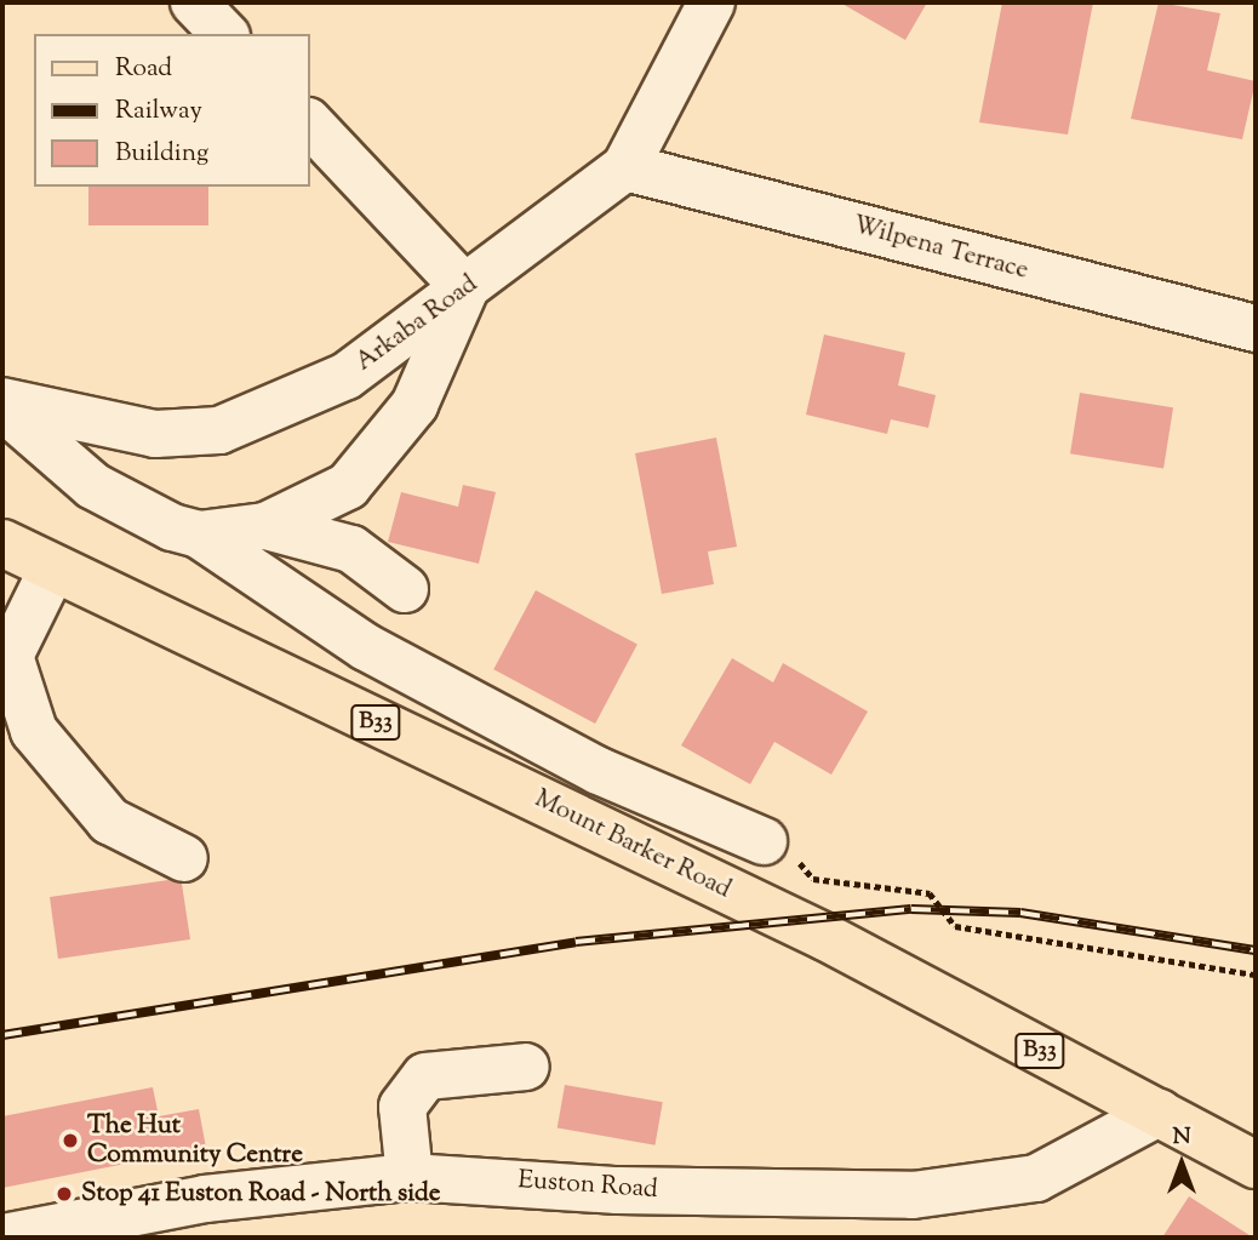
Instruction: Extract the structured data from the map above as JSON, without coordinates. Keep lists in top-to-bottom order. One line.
{"streets":{"main road":["B33","Mount Barker Road"],"street":["Wilpena Terrace","Arkaba Road","Euston Road"]},"crossings":[["Wilpena Terrace","Arkaba Road"],["Mount Barker Road","Euston Road"]],"places":["The Hut Community Centre","Stop 41 Euston Road - North side"],"legend":["Road","Railway","Building"],"north":"top"}
